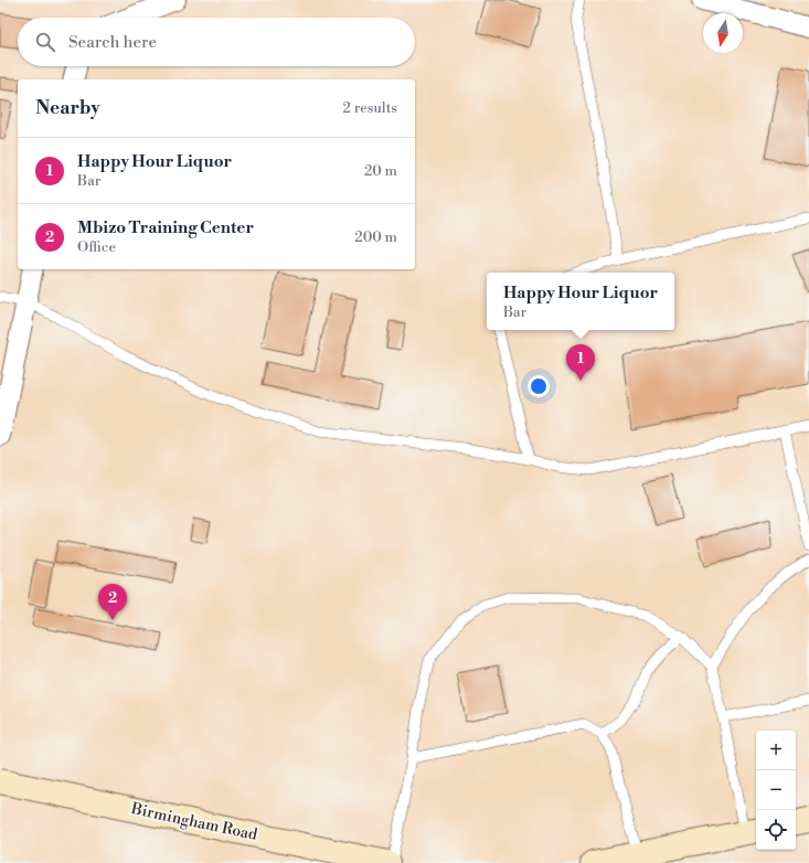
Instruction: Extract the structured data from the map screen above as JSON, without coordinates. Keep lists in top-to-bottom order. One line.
{"streets":{"street":["Birmingham Road"]},"north":"bottom","page":{"search":"Search here","heading":["Nearby","2 results"],"list":[{"mark":"1","name":"Happy Hour Liquor","note":"Bar","value":"20 m"},{"mark":"2","name":"Mbizo Training Center","note":"Office","value":"200 m"}],"popup":["Happy Hour Liquor","Bar"],"pins":["1","2"],"map_buttons":["+","−"]}}
